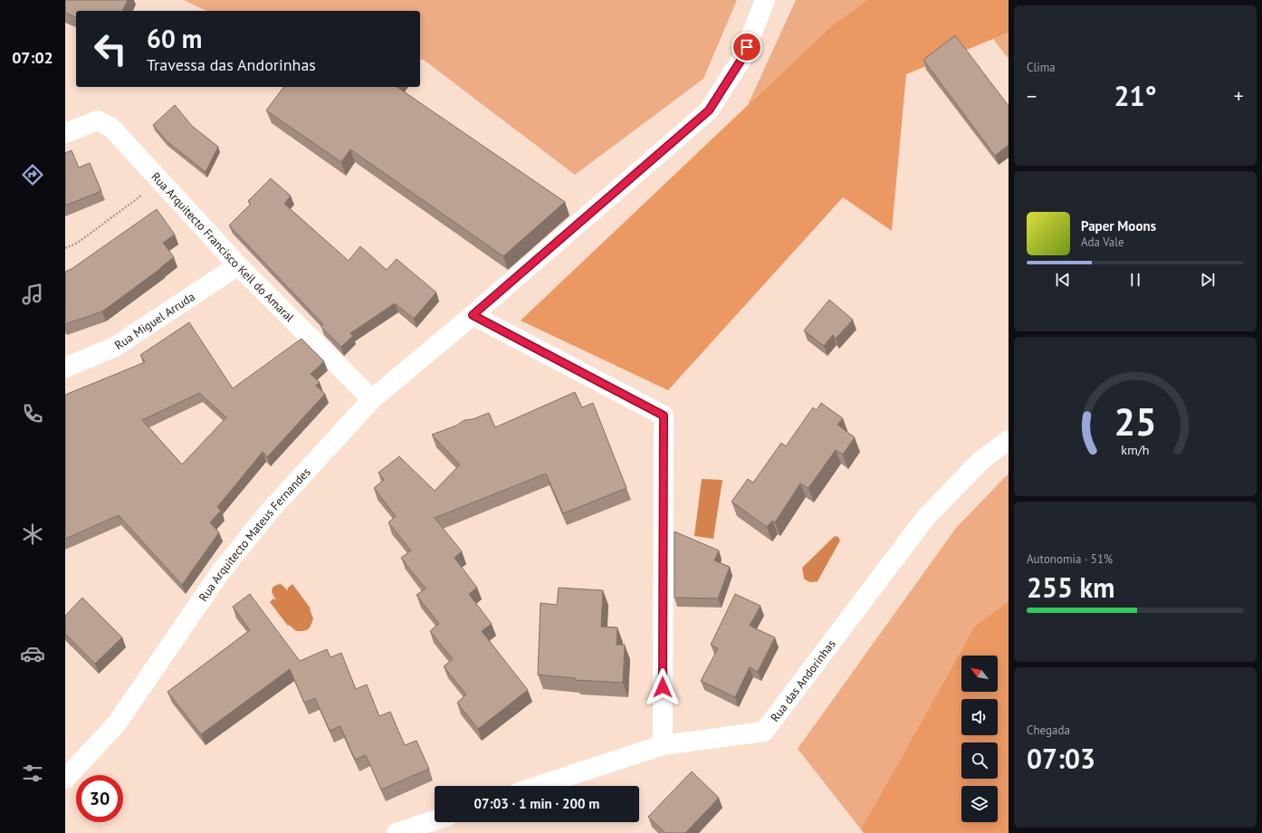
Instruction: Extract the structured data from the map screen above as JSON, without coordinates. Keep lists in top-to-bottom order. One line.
{"streets":{"street":["Rua Arquitecto Francisco Keil do Amaral","Rua Miguel Arruda","Rua Arquitecto Mateus Fernandes","Rua das Andorinhas"]},"crossings":[["Rua Arquitecto Francisco Keil do Amaral","Rua Miguel Arruda"],["Rua Arquitecto Francisco Keil do Amaral","Rua Arquitecto Mateus Fernandes"]],"north":"top left","page":{"tabs":"07:02","tile":["Clima",["Autonomia · 51%","255 km"],["Chegada","07:03"]],"turn":["60 m","Travessa das Andorinhas"],"heat":["−","21°","+"],"song":["Paper Moons","Ada Vale"],"limit":"30","trip":"07:03 · 1 min · 200 m","gauge":["25","km/h"]}}
